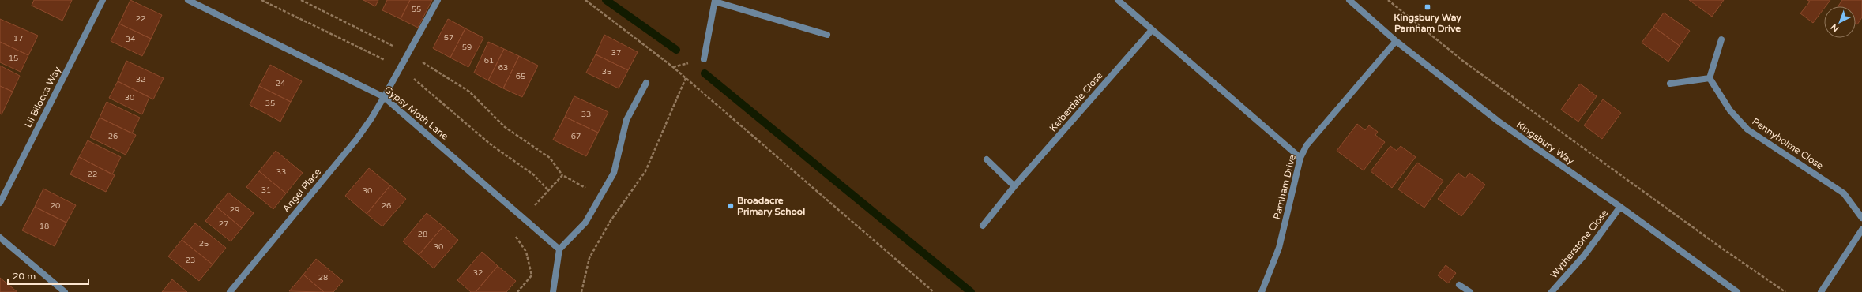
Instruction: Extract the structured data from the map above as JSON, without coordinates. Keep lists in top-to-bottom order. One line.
{"streets":{"street":["Lil Bilocca Way","Kelberdale Close","Gypsy Moth Lane","Kingsbury Way","Pennyholme Close","Parnham Drive","Angel Place","Wytherstone Close"]},"crossings":[["Gypsy Moth Lane","Angel Place"],["Kingsbury Way","Parnham Drive"],["Kingsbury Way","Wytherstone Close"]],"places":{"transit":["Kingsbury Way Parnham Drive"],"other":["Broadacre Primary School"]},"house_numbers":["55","22","57","17","34","59","37","15","61","63","35","65","32","24","30","35","33","26","67","33","22","31","30","20","26","29","27","18","28","25","30","23","32","28"],"scale_bar":"20 m","north":"bottom left"}
